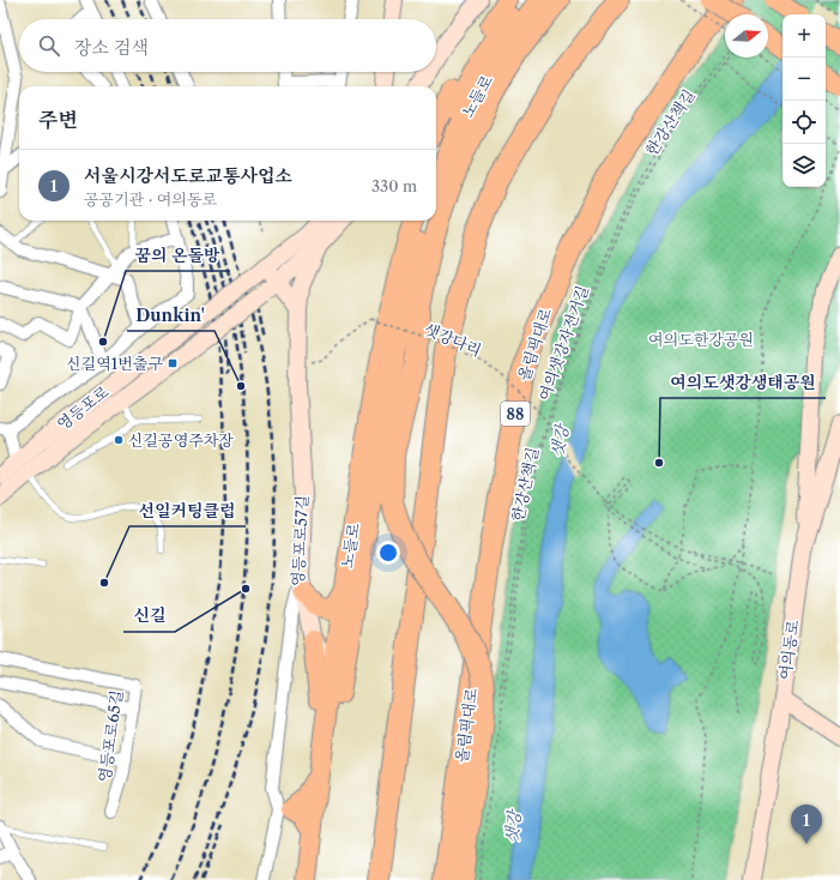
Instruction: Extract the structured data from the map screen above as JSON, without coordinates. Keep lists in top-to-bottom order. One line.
{"streets":{"highway":["올림픽대로","88"],"main road":["노들로","영등포로","영등포로57길","여의동로"],"street":["영등포로65길"],"path":["한강산책길","샛강다리","여의샛강자전거길"]},"water":["샛강"],"parks":["여의도한강공원"],"places":{"other":["꿈의 온돌방","Dunkin'","신길공영주차장","여의도샛강생태공원","선일커팅클럽","신길"],"transit":["신길역1번출구"]},"north":"right","page":{"map_buttons":["+","−"],"search":"장소 검색","heading":"주변","list":[{"mark":"1","name":"서울시강서도로교통사업소","note":"공공기관 · 여의동로","value":"330 m"}],"pins":"1"}}
